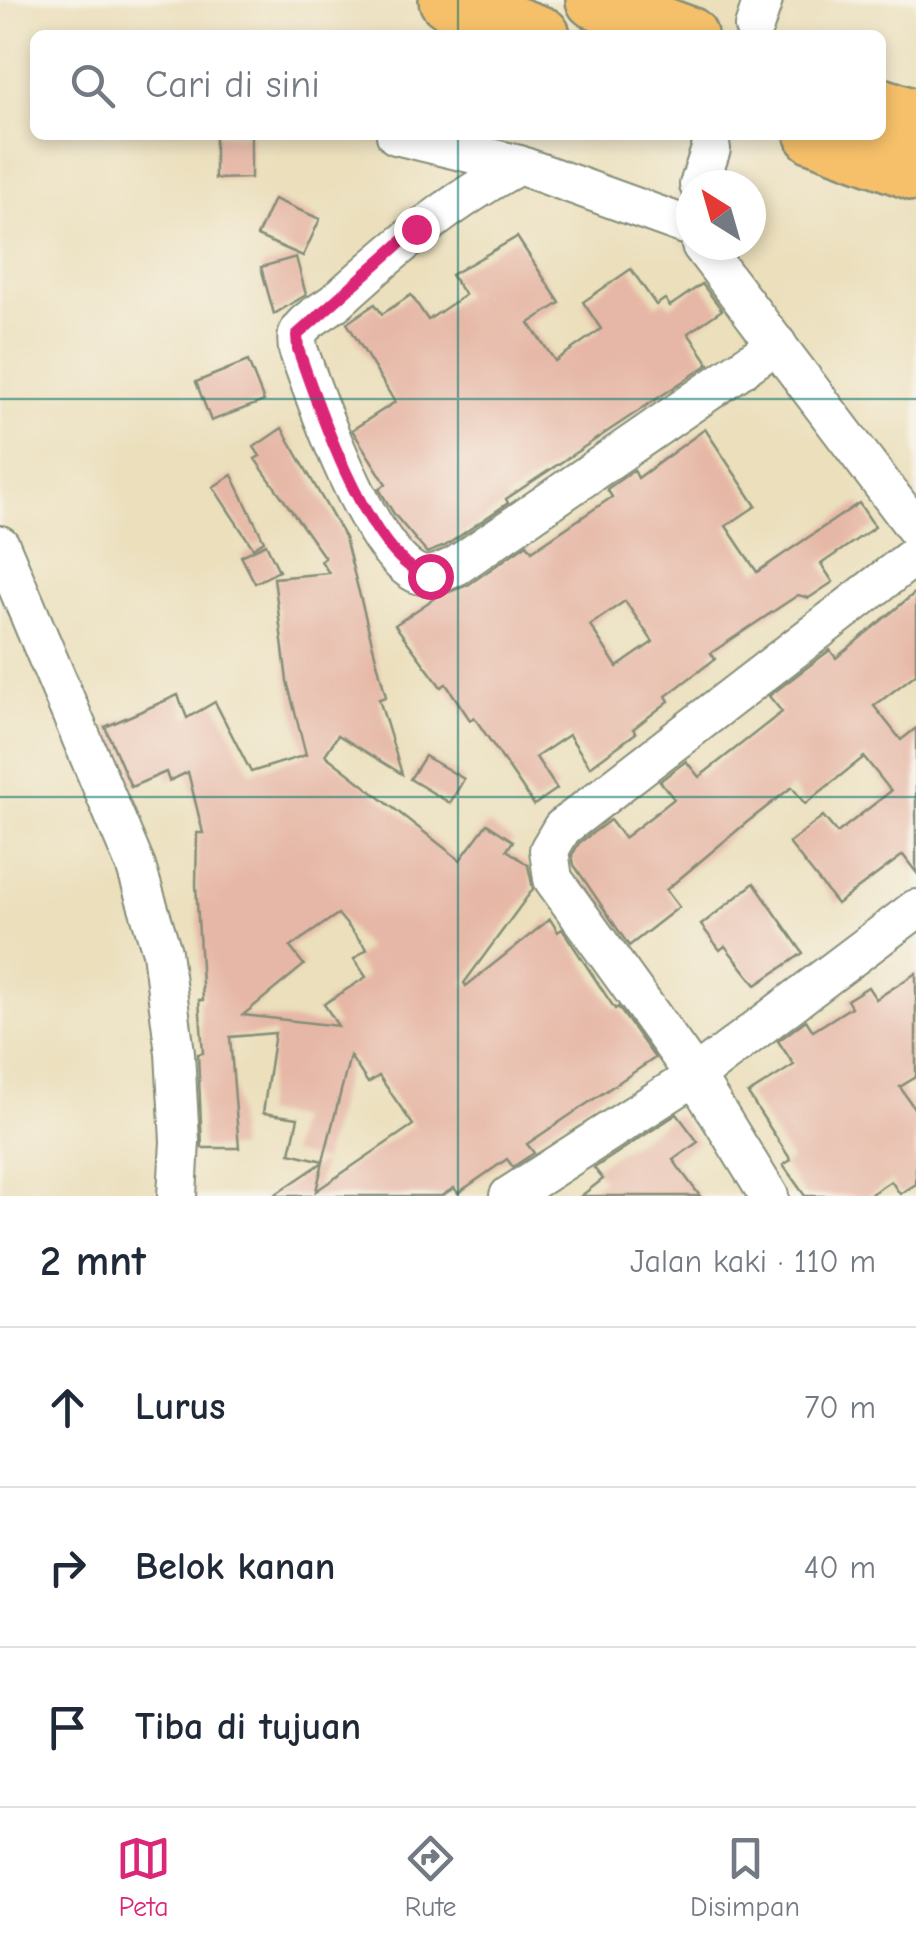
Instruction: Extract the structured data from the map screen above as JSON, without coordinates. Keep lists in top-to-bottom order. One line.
{"north":"top left","page":{"search":"Cari di sini","heading":["2 mnt","Jalan kaki · 110 m"],"list":[["Lurus","70 m"],["Belok kanan","40 m"],"Tiba di tujuan"],"nav":["Peta","Rute","Disimpan"]}}
